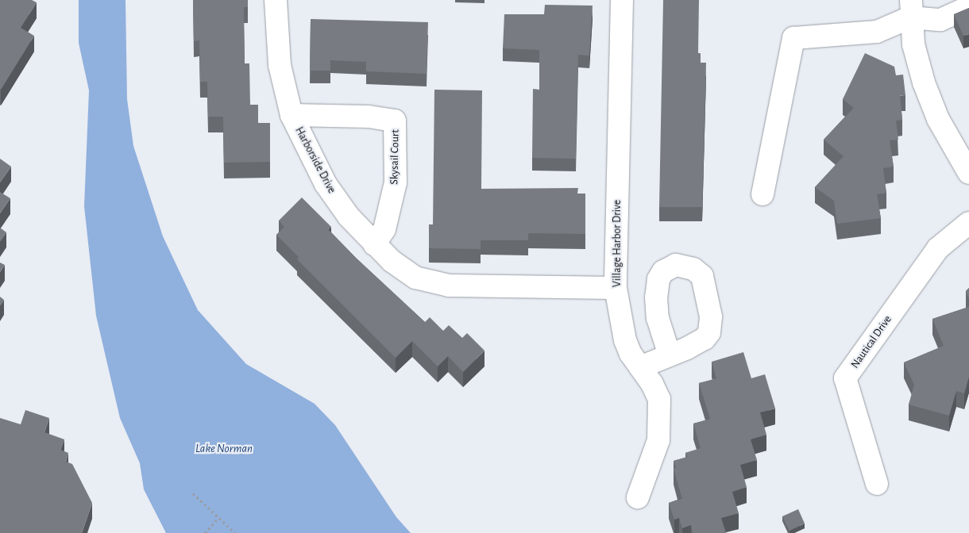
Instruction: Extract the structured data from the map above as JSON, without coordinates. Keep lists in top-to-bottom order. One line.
{"streets":{"street":["Skysail Court","Harborside Drive","Village Harbor Drive","Nautical Drive"]},"crossings":[["Skysail Court","Harborside Drive"],["Harborside Drive","Village Harbor Drive"]],"water":["Lake Norman"]}
